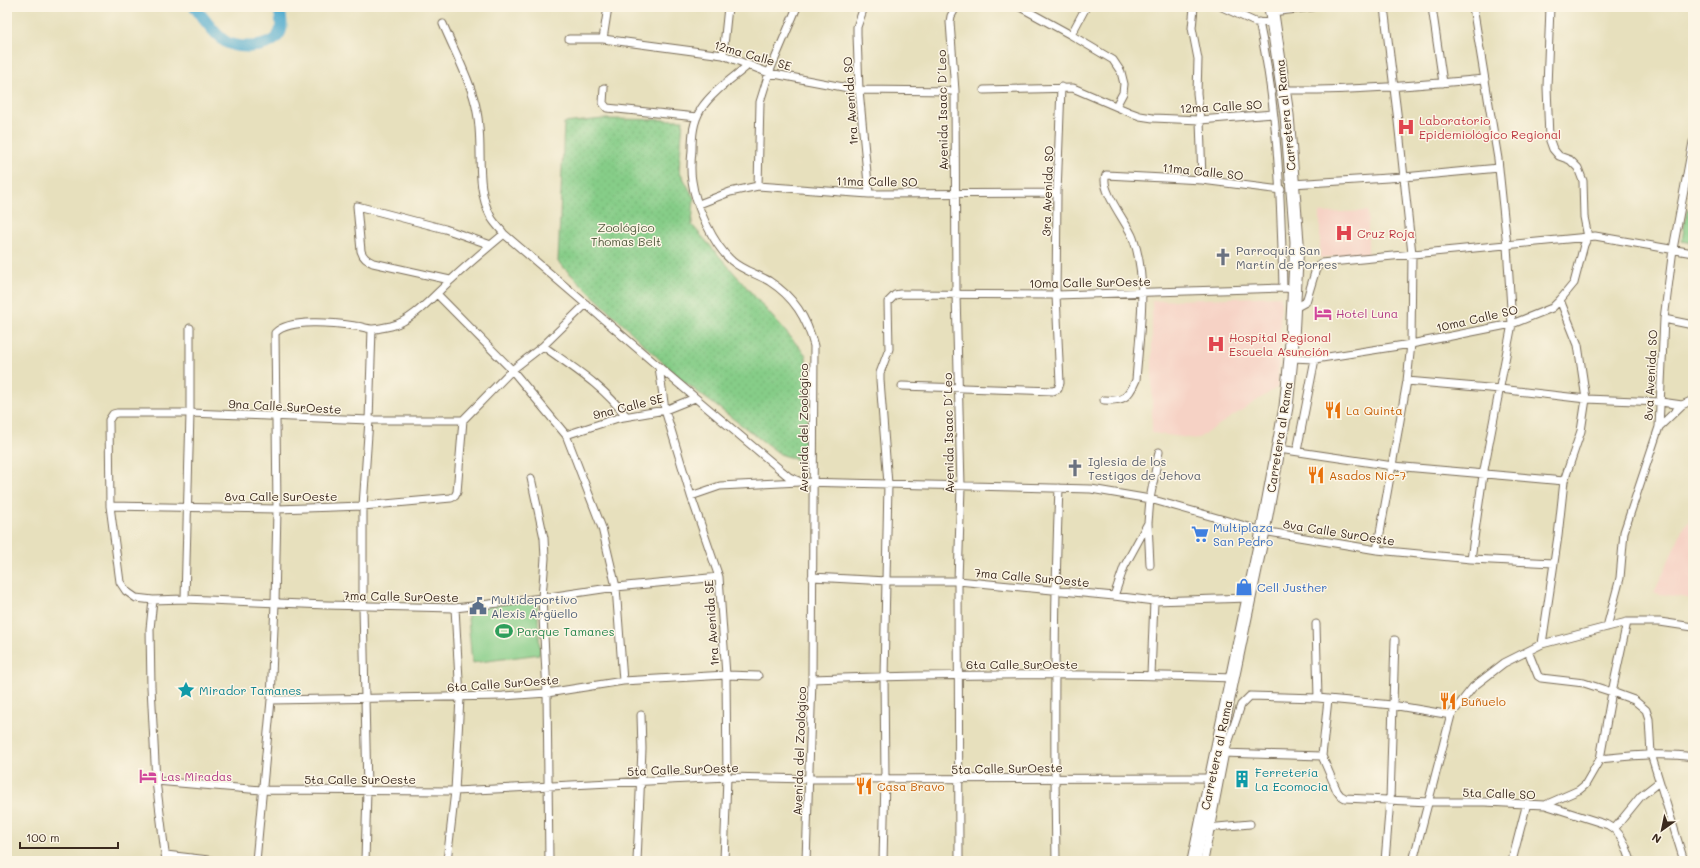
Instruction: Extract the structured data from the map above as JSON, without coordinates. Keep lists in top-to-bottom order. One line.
{"streets":{"highway":["Carretera al Rama"],"street":["12ma Calle SE","1ra Avenida SO","12ma Calle SO","Avenida Isaac D´Leo","11ma Calle SO","3ra Avenida SO","10ma Calle SurOeste","10ma Calle SO","8va Avenida SO","9na Calle SurOeste","9na Calle SE","Avenida del Zoológico","8va Calle SurOeste","7ma Calle SurOeste","1ra Avenida SE","6ta Calle SurOeste","5ta Calle SurOeste","5ta Calle SO"]},"crossings":[["12ma Calle SE","1ra Avenida SO"],["12ma Calle SE","Avenida Isaac D´Leo"],["12ma Calle SE","Avenida del Zoológico"],["1ra Avenida SO","11ma Calle SO"],["12ma Calle SO","3ra Avenida SO"],["Avenida Isaac D´Leo","11ma Calle SO"],["Avenida Isaac D´Leo","3ra Avenida SO"],["Avenida Isaac D´Leo","10ma Calle SurOeste"],["Avenida Isaac D´Leo","8va Calle SurOeste"],["Avenida Isaac D´Leo","7ma Calle SurOeste"],["Avenida Isaac D´Leo","6ta Calle SurOeste"],["Avenida Isaac D´Leo","5ta Calle SurOeste"],["Carretera al Rama","10ma Calle SurOeste"],["Carretera al Rama","10ma Calle SO"],["Carretera al Rama","8va Calle SurOeste"],["Carretera al Rama","7ma Calle SurOeste"],["Carretera al Rama","6ta Calle SurOeste"],["Carretera al Rama","5ta Calle SurOeste"],["11ma Calle SO","3ra Avenida SO"],["11ma Calle SO","10ma Calle SurOeste"],["11ma Calle SO","Avenida del Zoológico"],["3ra Avenida SO","10ma Calle SurOeste"],["10ma Calle SurOeste","8va Calle SurOeste"],["9na Calle SurOeste","8va Calle SurOeste"],["9na Calle SurOeste","7ma Calle SurOeste"],["9na Calle SE","1ra Avenida SE"],["Avenida del Zoológico","8va Calle SurOeste"],["Avenida del Zoológico","7ma Calle SurOeste"],["Avenida del Zoológico","6ta Calle SurOeste"],["Avenida del Zoológico","5ta Calle SurOeste"],["8va Calle SurOeste","7ma Calle SurOeste"],["8va Calle SurOeste","1ra Avenida SE"],["7ma Calle SurOeste","1ra Avenida SE"],["1ra Avenida SE","6ta Calle SurOeste"],["1ra Avenida SE","5ta Calle SurOeste"]],"parks":["Zoológico Thomas Belt"],"places":{"hospital":["Laboratorio Epidemiológico Regional","Cruz Roja","Hospital Regional Escuela Asunción"],"church":["Parroquia San Martín de Porres","Iglesia de los Testigos de Jehova"],"hotel":["Hotel Luna","Las Miradas"],"restaurant":["La Quinta","Asados Nic-7","Buñuelo","Casa Bravo"],"supermarket":["Multiplaza San Pedro"],"shop":["Cell Justher"],"public building":["Multideportivo Alexis Argüello"],"sports":["Parque Tamanes"],"place":["Mirador Tamanes"],"building":["Ferretería La Ecomocia"]},"scale_bar":"100 m","north":"bottom left"}
